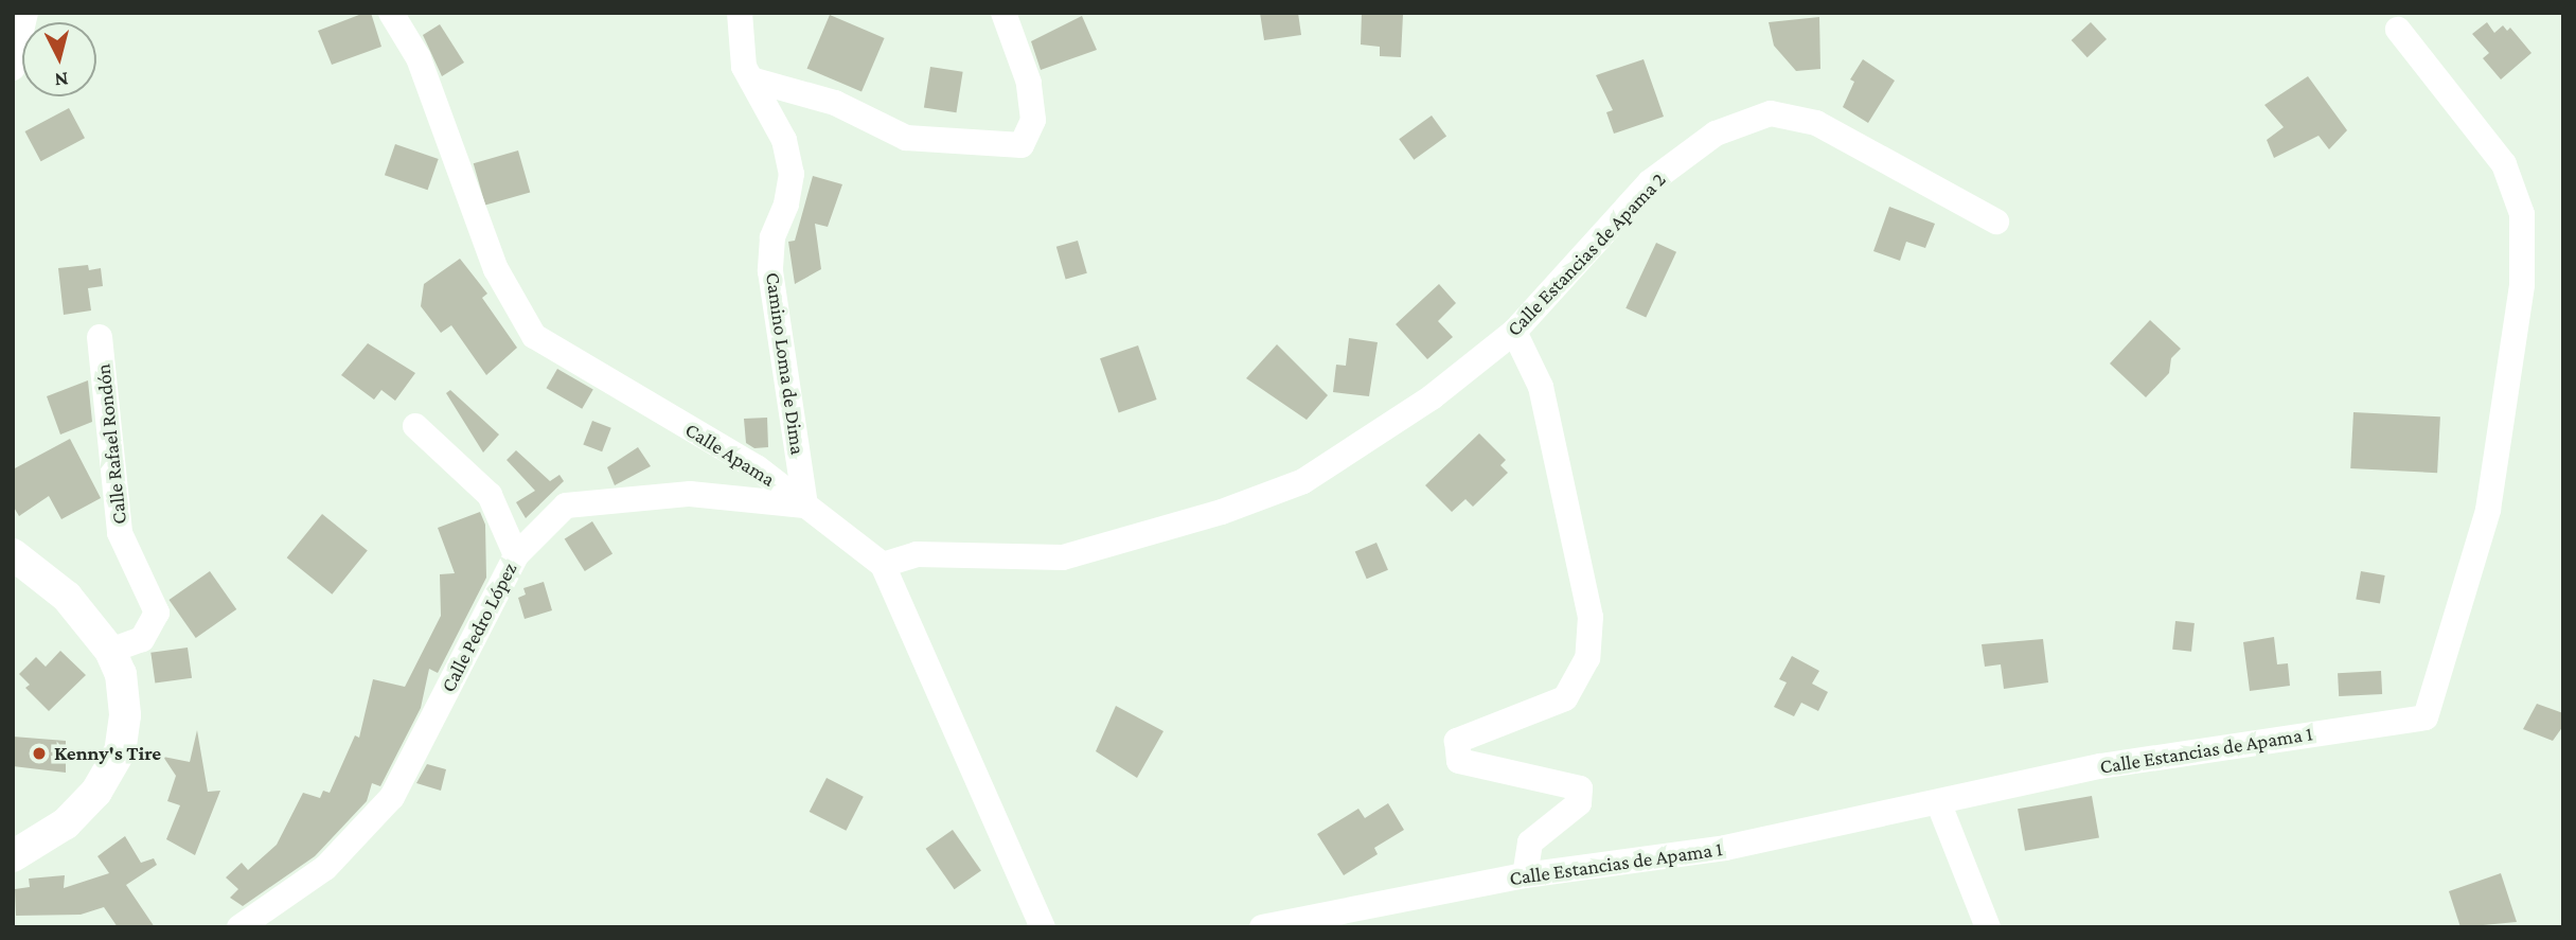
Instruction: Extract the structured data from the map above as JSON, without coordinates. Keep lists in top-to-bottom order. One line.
{"streets":{"street":["Calle Estancias de Apama 2","Camino Loma de Dima","Calle Rafael Rondón","Calle Apama","Calle Pedro López","Calle Estancias de Apama 1"]},"crossings":[["Calle Estancias de Apama 2","Calle Apama"],["Camino Loma de Dima","Calle Apama"],["Camino Loma de Dima","Calle Pedro López"],["Calle Apama","Calle Pedro López"]],"places":["Kenny's Tire"],"north":"bottom"}
